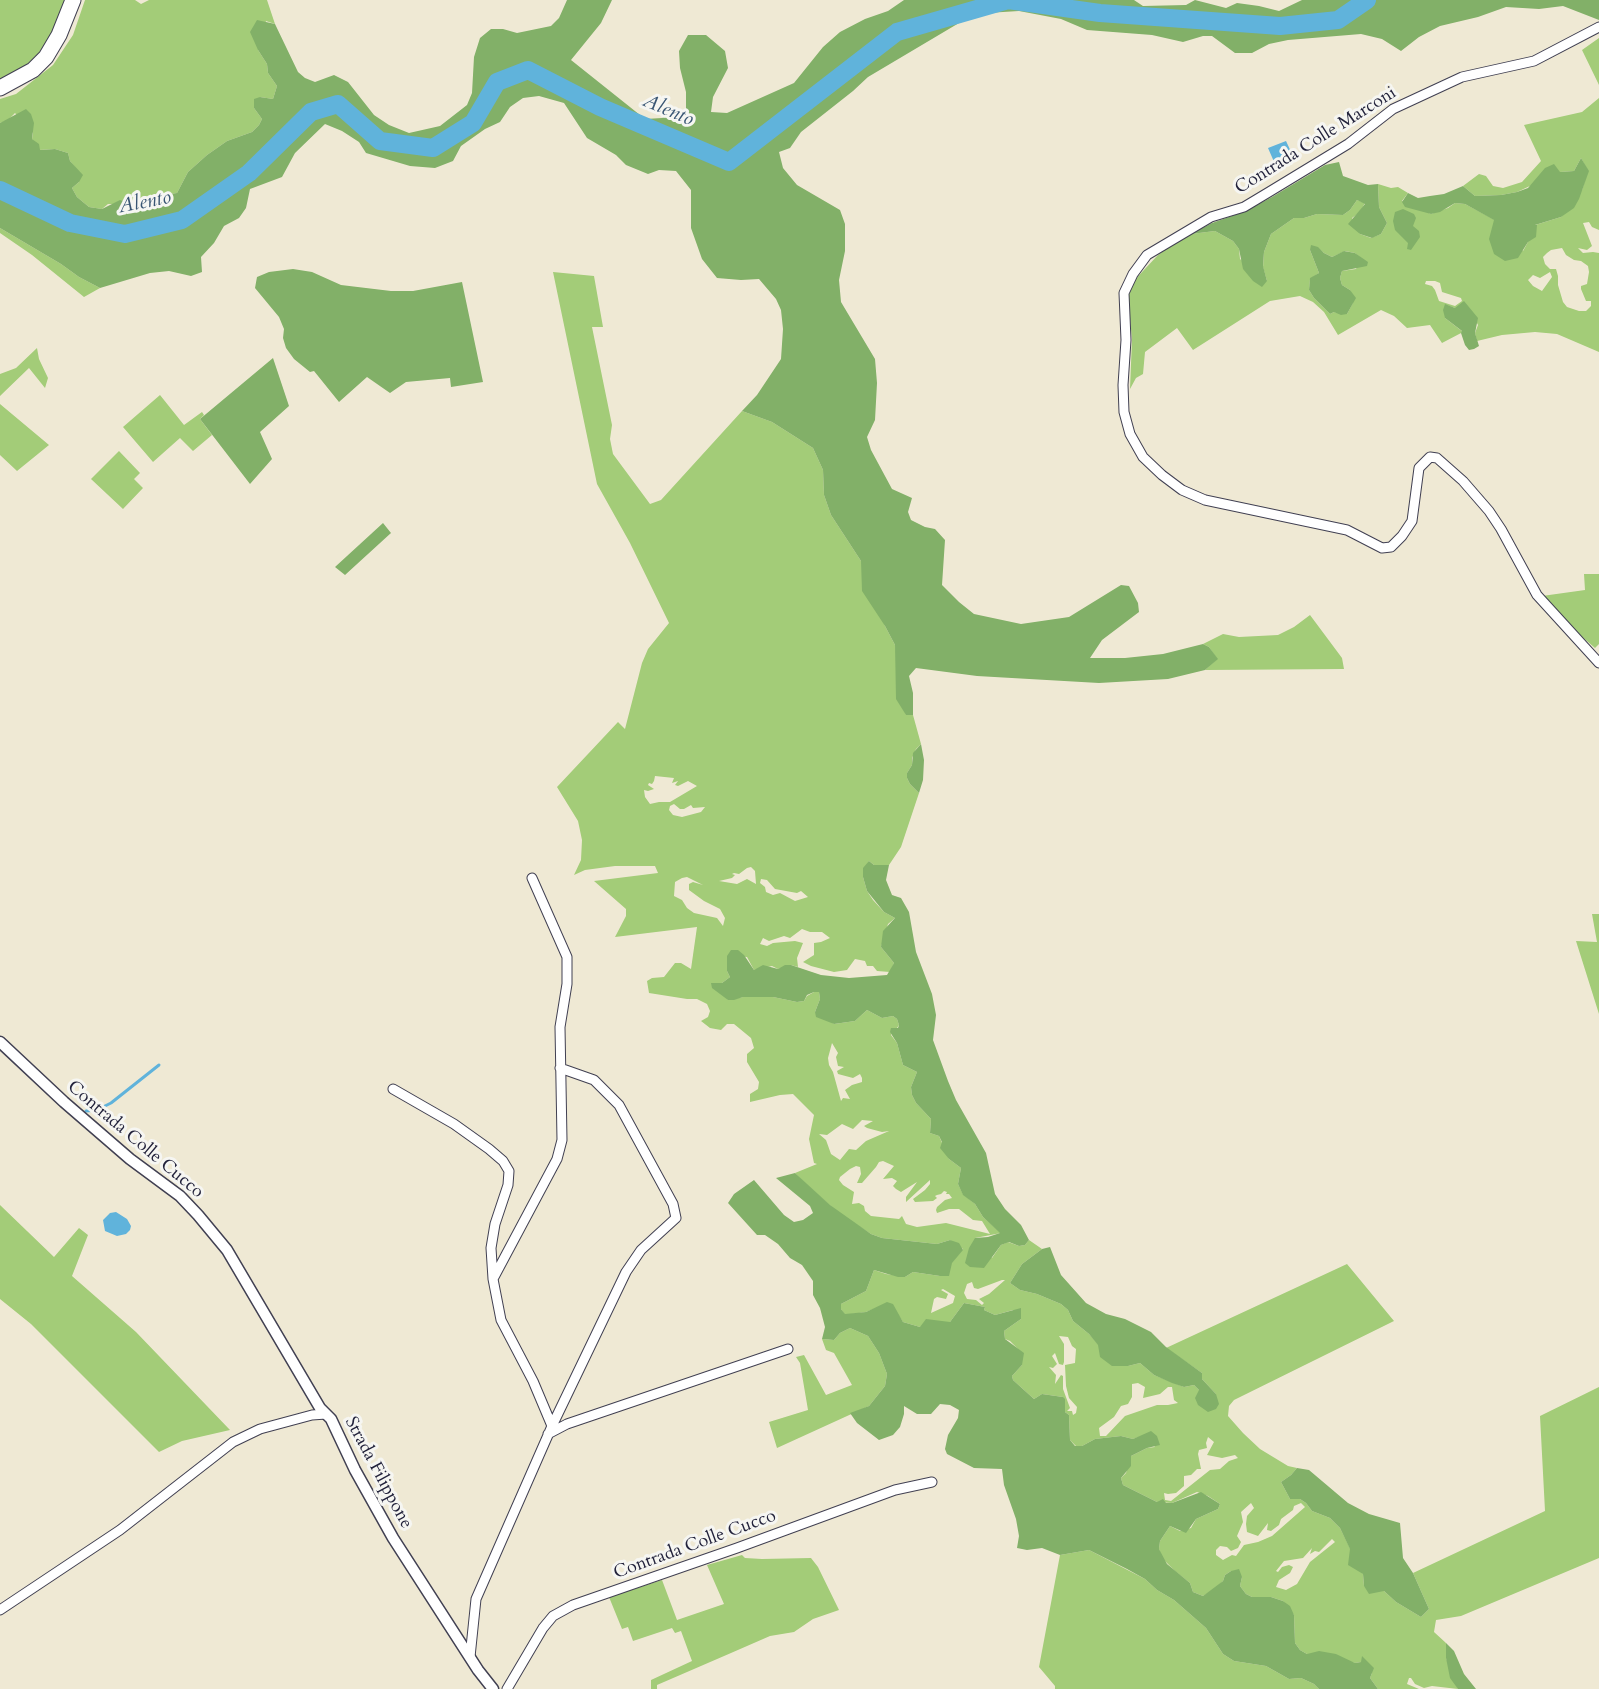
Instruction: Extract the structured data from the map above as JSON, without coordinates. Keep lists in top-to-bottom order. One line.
{"streets":{"street":["Contrada Colle Marconi","Contrada Colle Cucco","Strada Filippone"]},"crossings":[["Contrada Colle Cucco","Strada Filippone"]],"water":["Alento"]}
